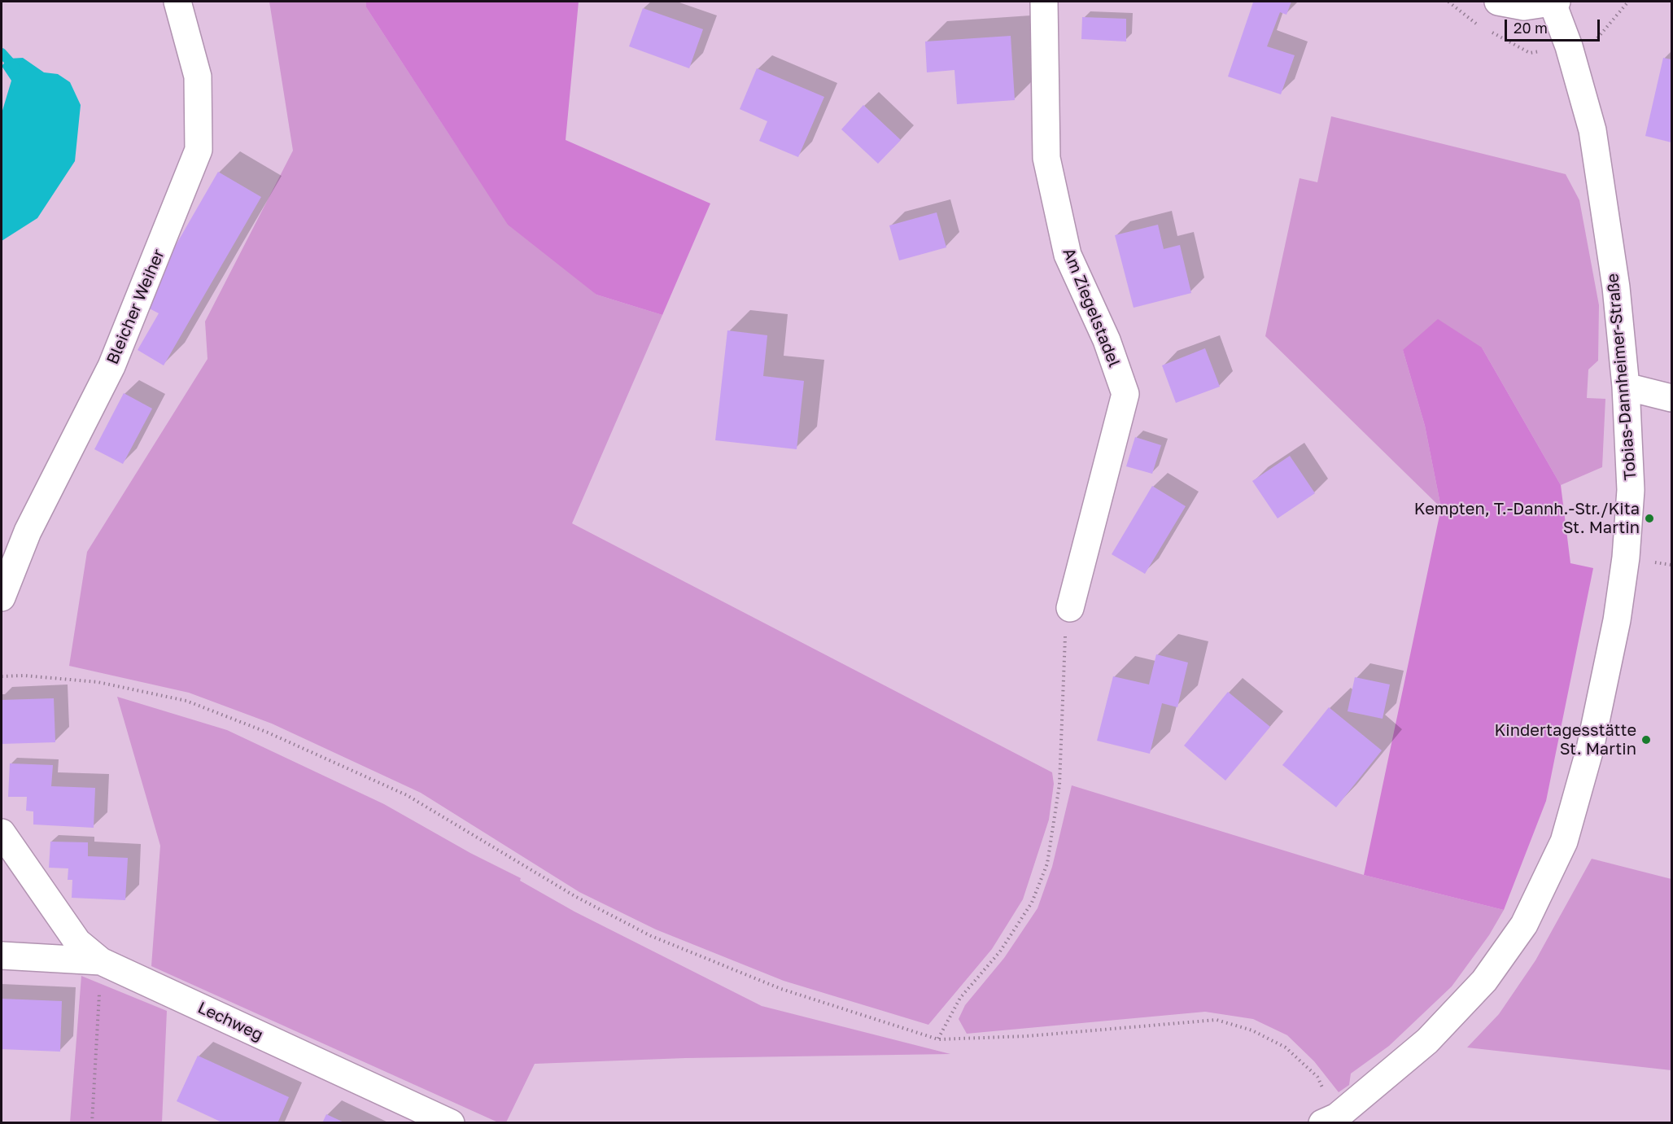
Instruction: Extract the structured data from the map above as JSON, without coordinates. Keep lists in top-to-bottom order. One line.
{"streets":{"street":["Bleicher Weiher","Am Ziegelstadel","Tobias-Dannheimer-Straße","Lechweg"]},"places":["Kempten, T.-Dannh.-Str./Kita St. Martin","Kindertagesstätte St. Martin"],"scale_bar":"20 m"}
